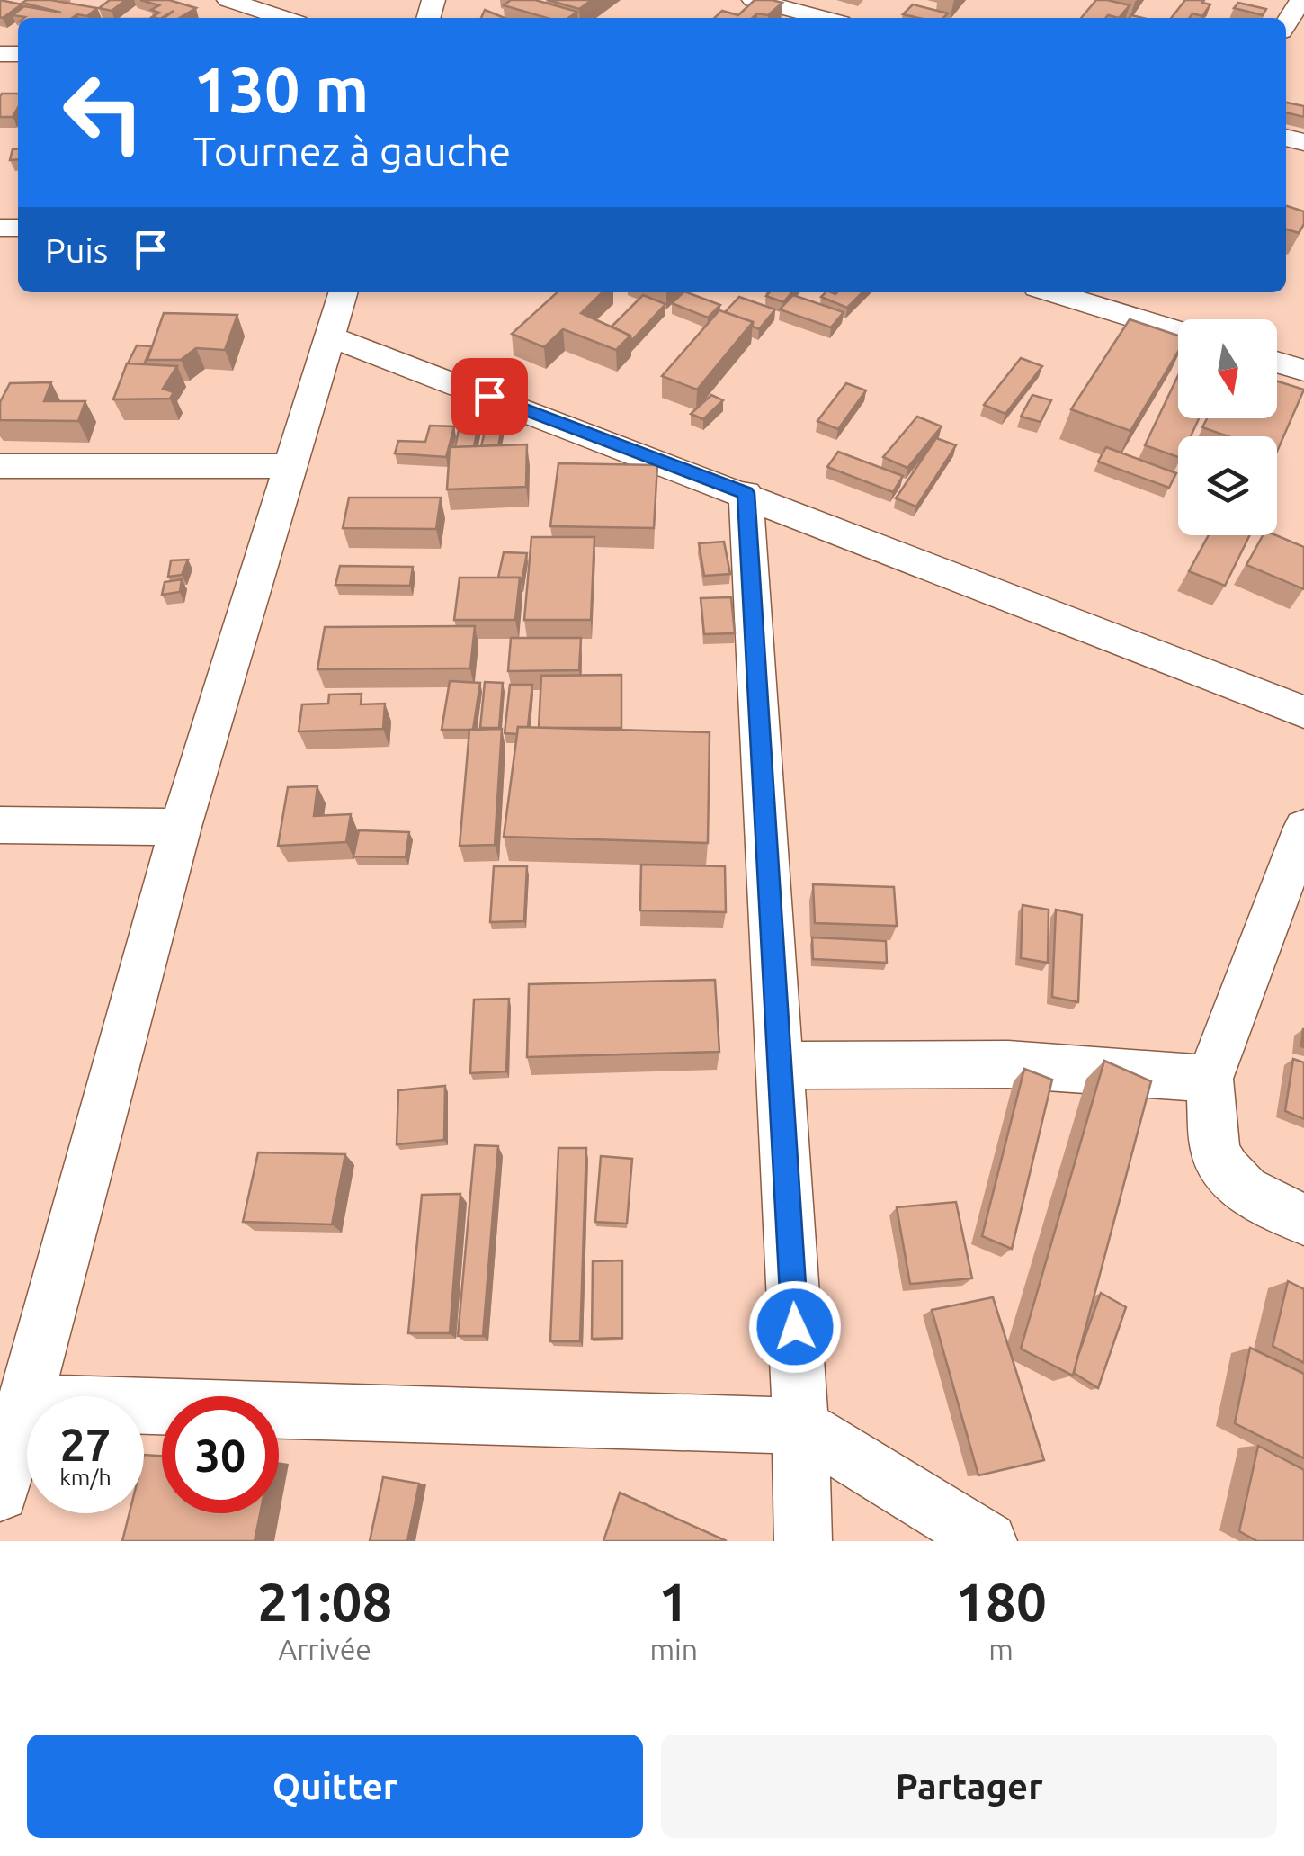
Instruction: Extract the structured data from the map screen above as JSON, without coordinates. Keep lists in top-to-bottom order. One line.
{"north":"bottom","page":{"turn":["130 m","Tournez à gauche"],"then":"Puis","speed":"27 km/h","limit":"30","eta":["21:08","Arrivée","1","min","180","m"],"buttons":["Quitter","Partager"]}}
